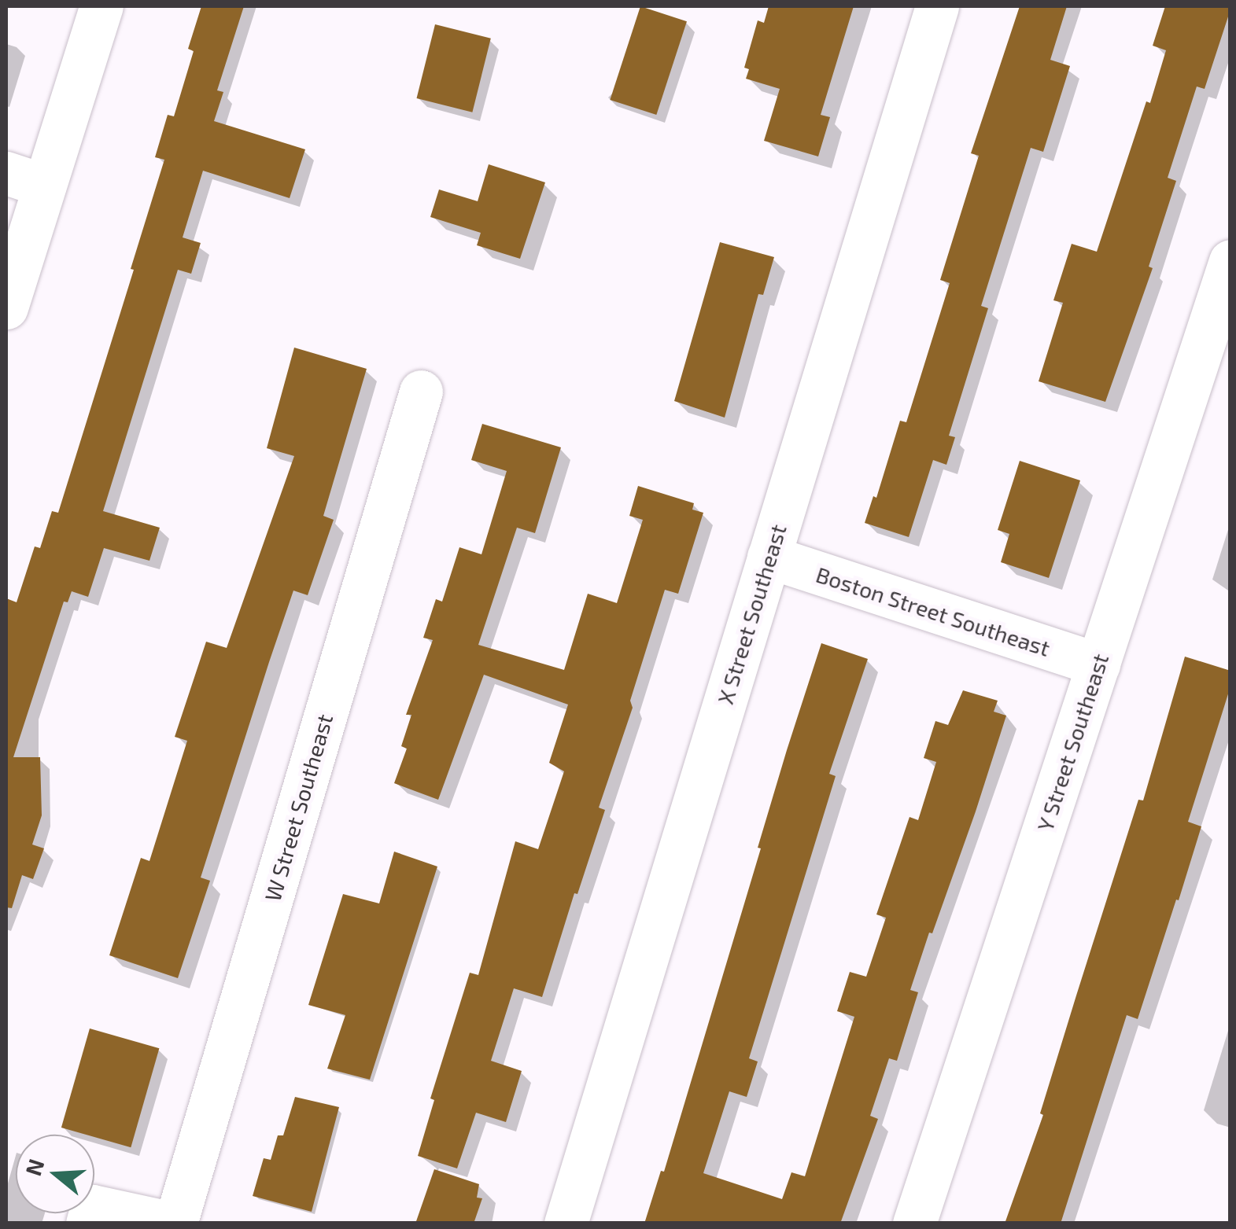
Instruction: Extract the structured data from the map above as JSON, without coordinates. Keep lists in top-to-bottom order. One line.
{"streets":{"street":["Boston Street Southeast","X Street Southeast","Y Street Southeast","W Street Southeast"]},"crossings":[["Boston Street Southeast","X Street Southeast"],["Boston Street Southeast","Y Street Southeast"]],"north":"left"}
